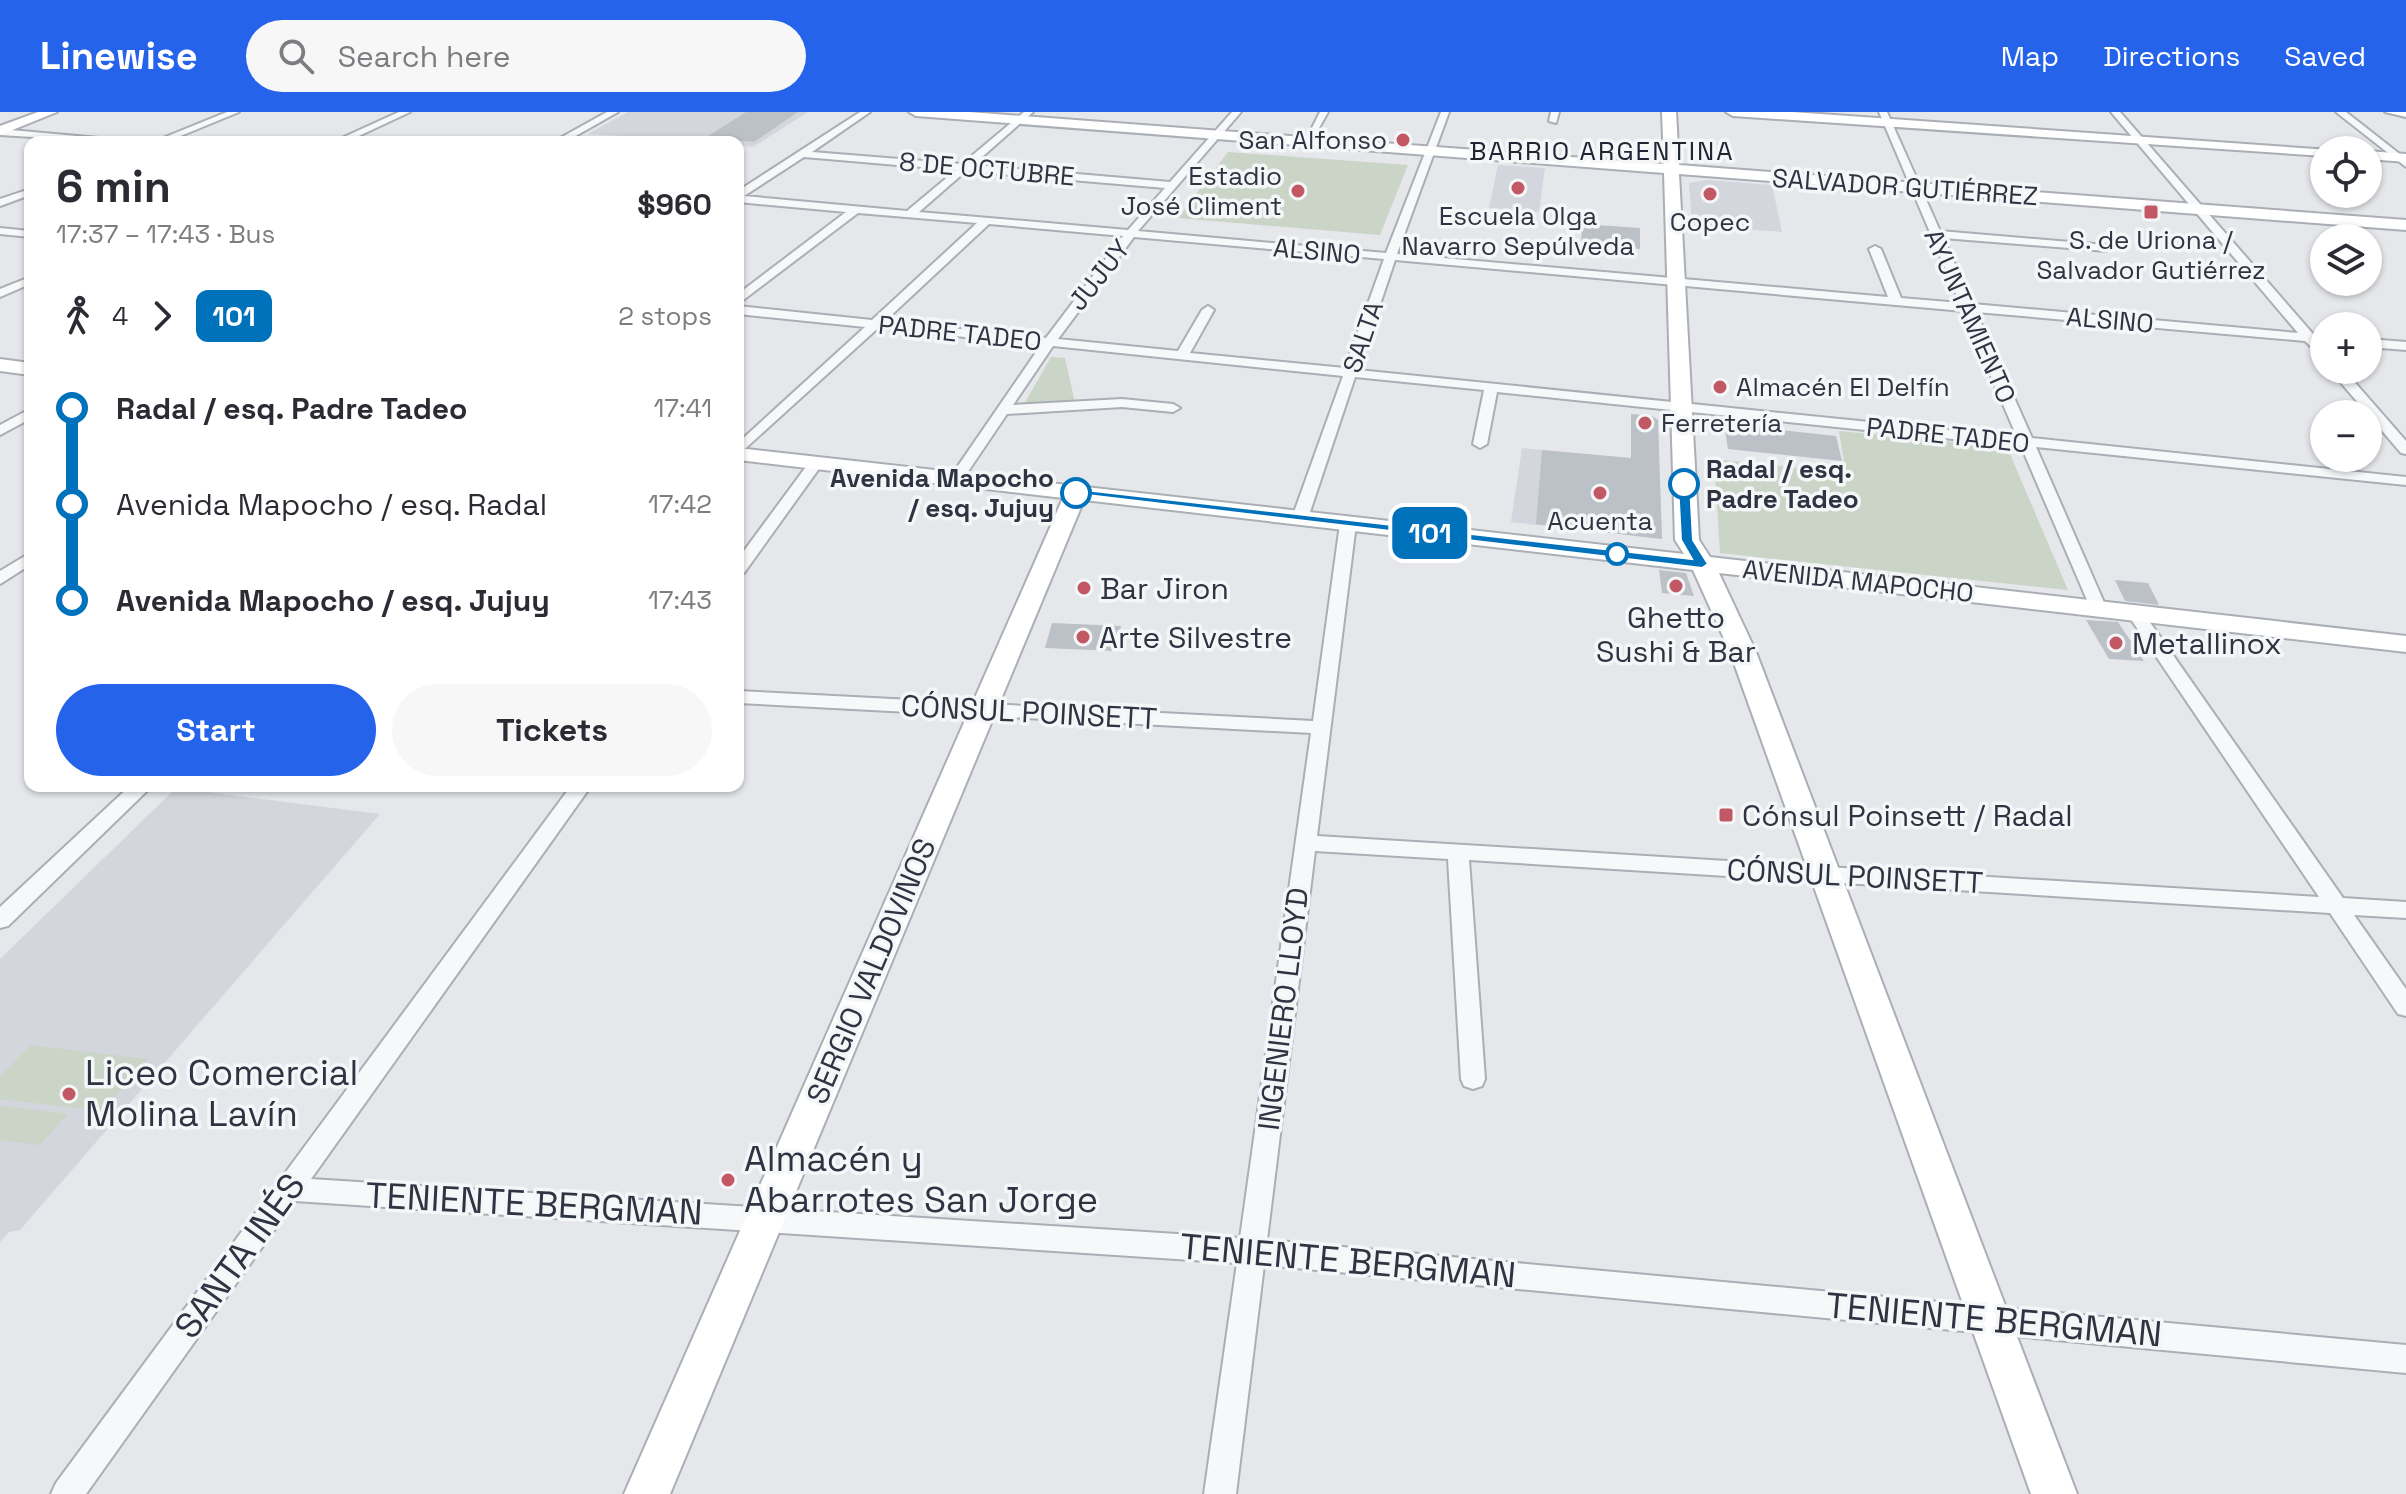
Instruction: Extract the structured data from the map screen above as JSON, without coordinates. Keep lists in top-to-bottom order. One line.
{"streets":{"main road":["SALVADOR GUTIÉRREZ","AVENIDA MAPOCHO","SERGIO VALDOVINOS"],"street":["8 DE OCTUBRE","ALSINO","JUJUY","AYUNTAMIENTO","PADRE TADEO","SALTA","CÓNSUL POINSETT","INGENIERO LLOYD","TENIENTE BERGMAN","SANTA INÉS"]},"crossings":[["8 DE OCTUBRE","JUJUY"],["SALVADOR GUTIÉRREZ","JUJUY"],["SALVADOR GUTIÉRREZ","AYUNTAMIENTO"],["SALVADOR GUTIÉRREZ","SALTA"],["ALSINO","JUJUY"],["ALSINO","AYUNTAMIENTO"],["ALSINO","SALTA"],["JUJUY","PADRE TADEO"],["JUJUY","AVENIDA MAPOCHO"],["AYUNTAMIENTO","PADRE TADEO"],["AYUNTAMIENTO","AVENIDA MAPOCHO"],["PADRE TADEO","SALTA"],["SALTA","AVENIDA MAPOCHO"],["AVENIDA MAPOCHO","SERGIO VALDOVINOS"],["AVENIDA MAPOCHO","INGENIERO LLOYD"],["CÓNSUL POINSETT","SERGIO VALDOVINOS"],["CÓNSUL POINSETT","INGENIERO LLOYD"],["SERGIO VALDOVINOS","TENIENTE BERGMAN"],["INGENIERO LLOYD","TENIENTE BERGMAN"],["TENIENTE BERGMAN","SANTA INÉS"]],"districts":["BARRIO ARGENTINA"],"places":{"other":["San Alfonso","Escuela Olga Navarro Sepúlveda","Estadio José Climent","Copec","Almacén El Delfín","Ferretería","Radal / esq. Padre Tadeo","Avenida Mapocho / esq. Jujuy","Acuenta","Ghetto Sushi & Bar","Bar Jiron","Arte Silvestre","Metallinox","Liceo Comercial Molina Lavín","Almacén y Abarrotes San Jorge"],"transit":["S. de Uriona / Salvador Gutiérrez","Cónsul Poinsett / Radal"]},"lines":["bus line 101"],"page":{"header":"Linewise","search":"Search here","nav":["Map","Directions","Saved"],"on_map":"101","map_buttons":["+","−"],"heading":["6 min","17:37 – 17:43 · Bus","$960"],"legs":["4","101","2 stops"],"list":[{"name":"Radal / esq. Padre Tadeo","value":"17:41"},{"name":"Avenida Mapocho / esq. Radal","value":"17:42"},{"name":"Avenida Mapocho / esq. Jujuy","value":"17:43"}],"buttons":["Start","Tickets"]}}
